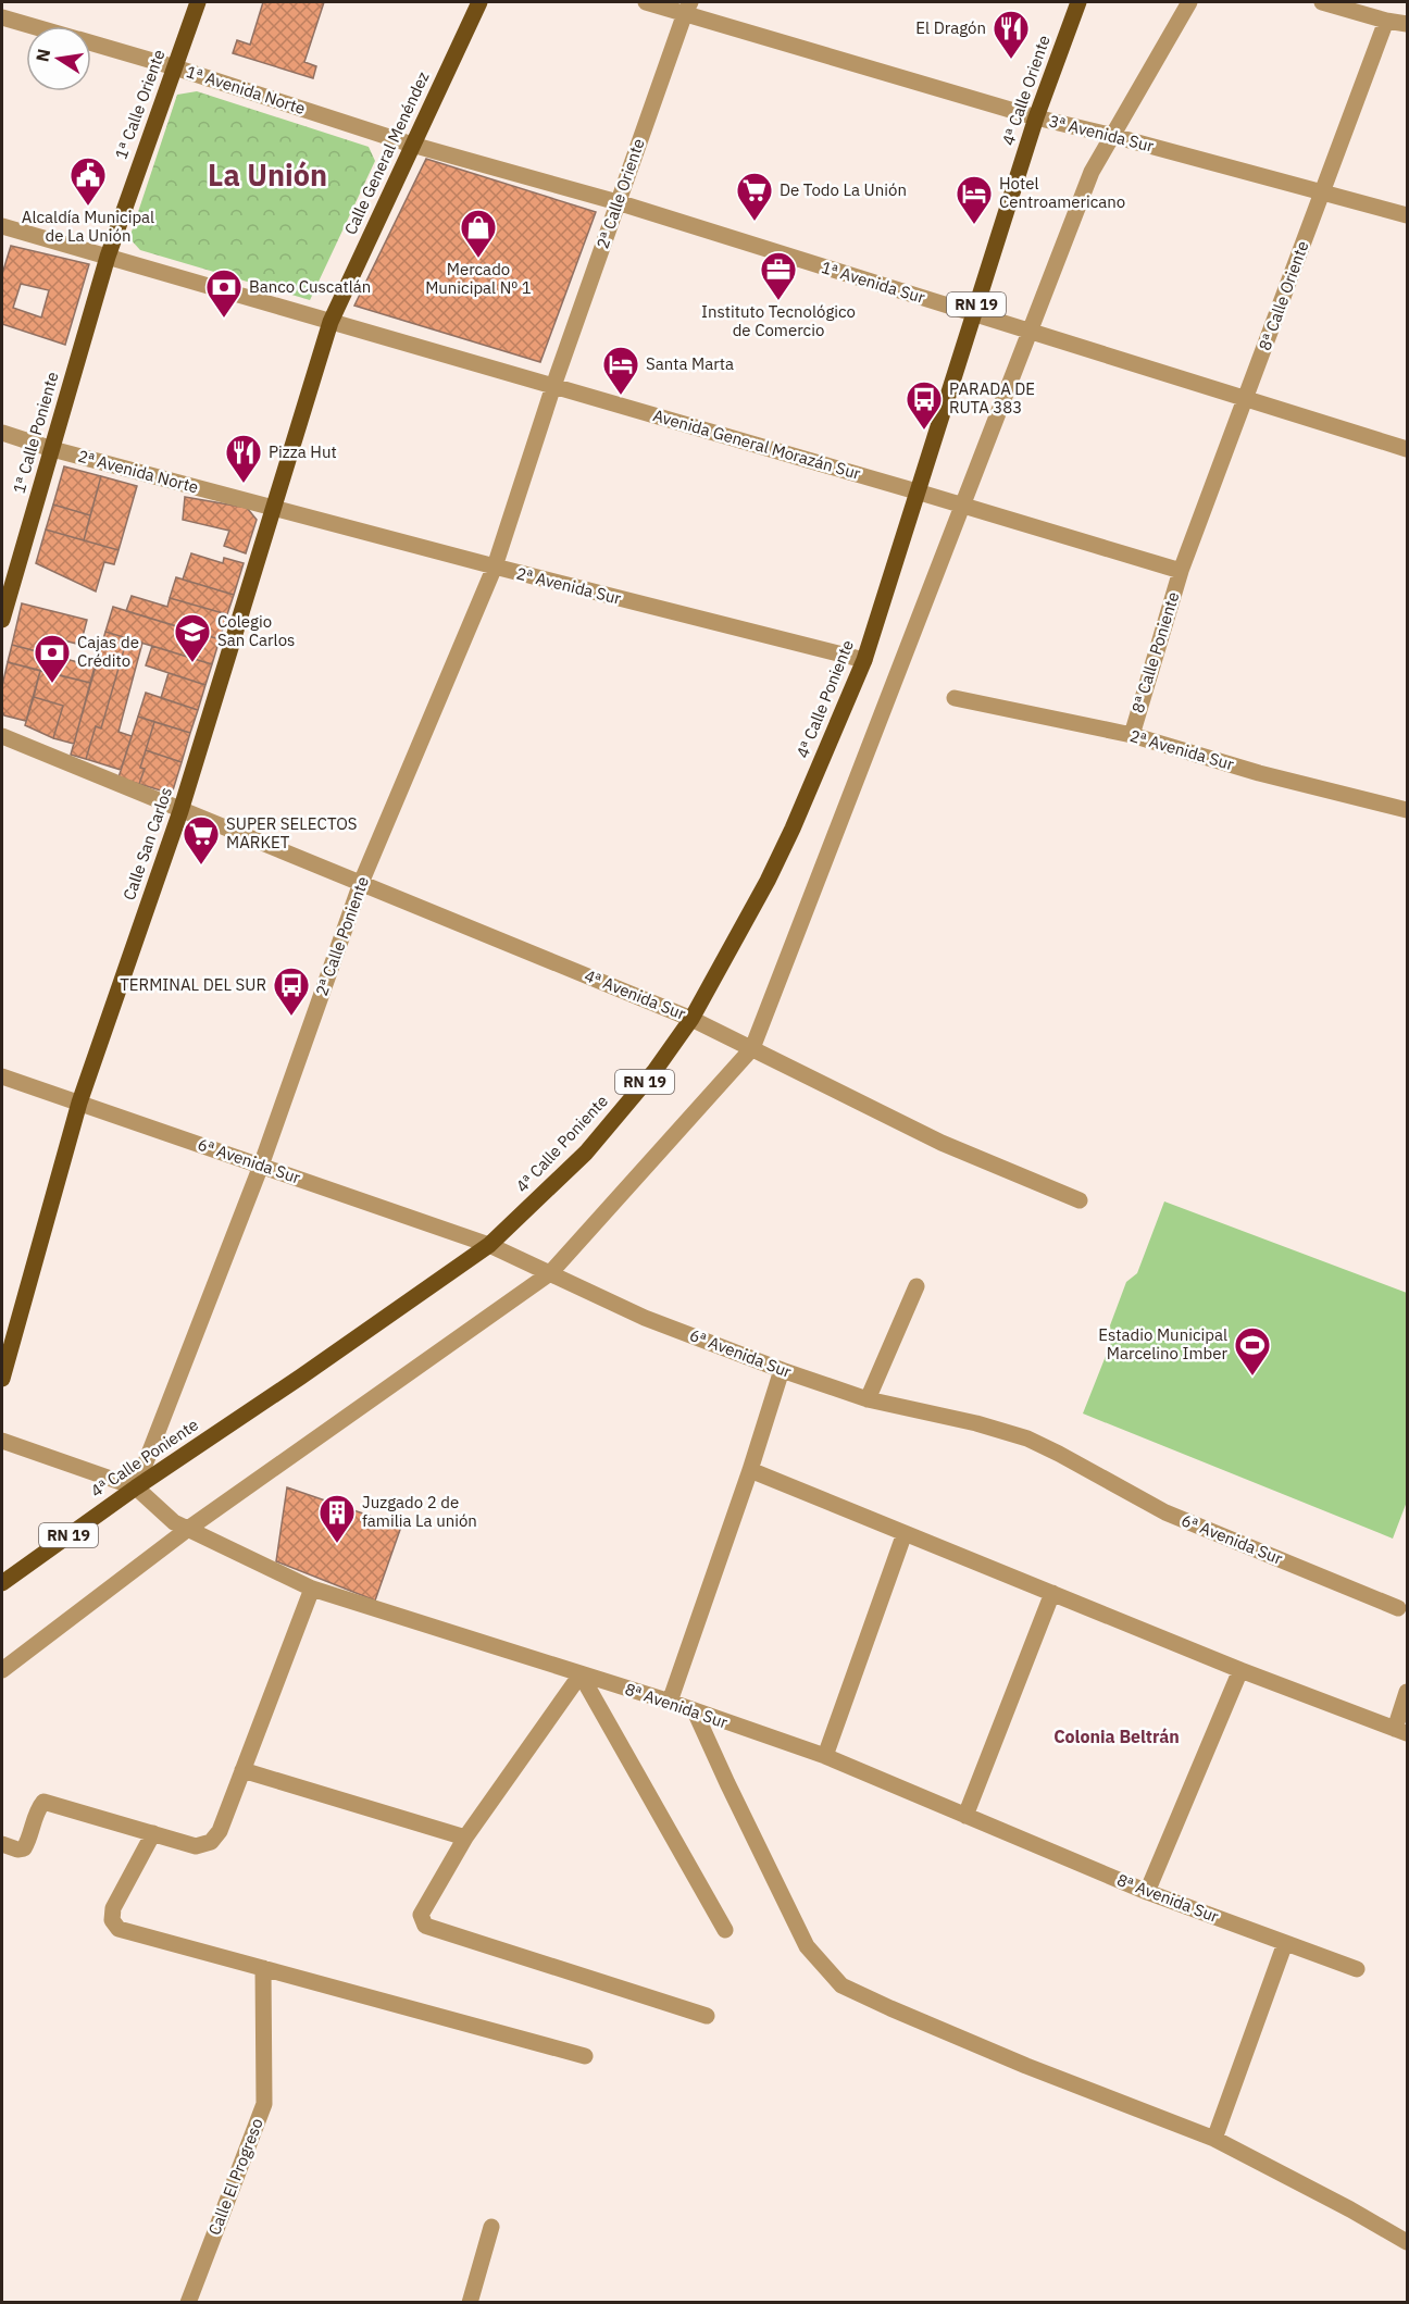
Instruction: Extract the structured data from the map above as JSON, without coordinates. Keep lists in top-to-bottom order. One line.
{"streets":{"main road":["4ª Calle Oriente","1ª Calle Oriente","Calle General Menéndez","RN 19","1ª Calle Poniente","4ª Calle Poniente","Calle San Carlos"],"street":["1ª Avenida Norte","3ª Avenida Sur","2ª Calle Oriente","1ª Avenida Sur","8ª Calle Oriente","Avenida General Morazán Sur","2ª Avenida Norte","2ª Avenida Sur","8ª Calle Poniente","2ª Calle Poniente","4ª Avenida Sur","6ª Avenida Sur","8ª Avenida Sur","Calle El Progreso"]},"crossings":[["1ª Avenida Norte","1ª Calle Oriente"],["1ª Avenida Norte","Calle General Menéndez"],["1ª Avenida Norte","1ª Avenida Sur"],["4ª Calle Oriente","3ª Avenida Sur"],["4ª Calle Oriente","1ª Avenida Sur"],["4ª Calle Oriente","Avenida General Morazán Sur"],["4ª Calle Oriente","4ª Calle Poniente"],["1ª Calle Oriente","1ª Calle Poniente"],["1ª Calle Oriente","Avenida General Morazán Sur"],["3ª Avenida Sur","2ª Calle Oriente"],["3ª Avenida Sur","8ª Calle Oriente"],["Calle General Menéndez","1ª Avenida Sur"],["Calle General Menéndez","Avenida General Morazán Sur"],["Calle General Menéndez","Calle San Carlos"],["2ª Calle Oriente","1ª Avenida Sur"],["2ª Calle Oriente","Avenida General Morazán Sur"],["2ª Calle Oriente","2ª Calle Poniente"],["1ª Avenida Sur","8ª Calle Oriente"],["8ª Calle Oriente","Avenida General Morazán Sur"],["8ª Calle Oriente","8ª Calle Poniente"],["1ª Calle Poniente","Avenida General Morazán Sur"],["1ª Calle Poniente","2ª Avenida Norte"],["Avenida General Morazán Sur","8ª Calle Poniente"],["Avenida General Morazán Sur","4ª Calle Poniente"],["Avenida General Morazán Sur","Calle San Carlos"],["Avenida General Morazán Sur","2ª Calle Poniente"],["2ª Avenida Norte","2ª Avenida Sur"],["2ª Avenida Norte","Calle San Carlos"],["2ª Avenida Sur","8ª Calle Poniente"],["2ª Avenida Sur","4ª Calle Poniente"],["2ª Avenida Sur","Calle San Carlos"],["2ª Avenida Sur","2ª Calle Poniente"],["4ª Calle Poniente","2ª Calle Poniente"],["4ª Calle Poniente","4ª Avenida Sur"],["4ª Calle Poniente","6ª Avenida Sur"],["4ª Calle Poniente","8ª Avenida Sur"],["Calle San Carlos","4ª Avenida Sur"],["Calle San Carlos","6ª Avenida Sur"],["2ª Calle Poniente","4ª Avenida Sur"],["2ª Calle Poniente","6ª Avenida Sur"],["2ª Calle Poniente","8ª Avenida Sur"]],"districts":["La Unión","Colonia Beltrán"],"places":{"restaurant":["El Dragón","Pizza Hut"],"public building":["Alcaldía Municipal de La Unión"],"supermarket":["De Todo La Unión","SUPER SELECTOS MARKET"],"hotel":["Hotel Centroamericano","Santa Marta"],"shop":["Mercado Municipal Nº 1"],"office":["Instituto Tecnológico de Comercio"],"bank":["Banco Cuscatlán","Cajas de Crédito"],"bus stop":["PARADA DE RUTA 383","TERMINAL DEL SUR"],"school or university":["Colegio San Carlos"],"sports":["Estadio Municipal Marcelino Imber"],"building":["Juzgado 2 de familia La unión"]},"north":"left"}
